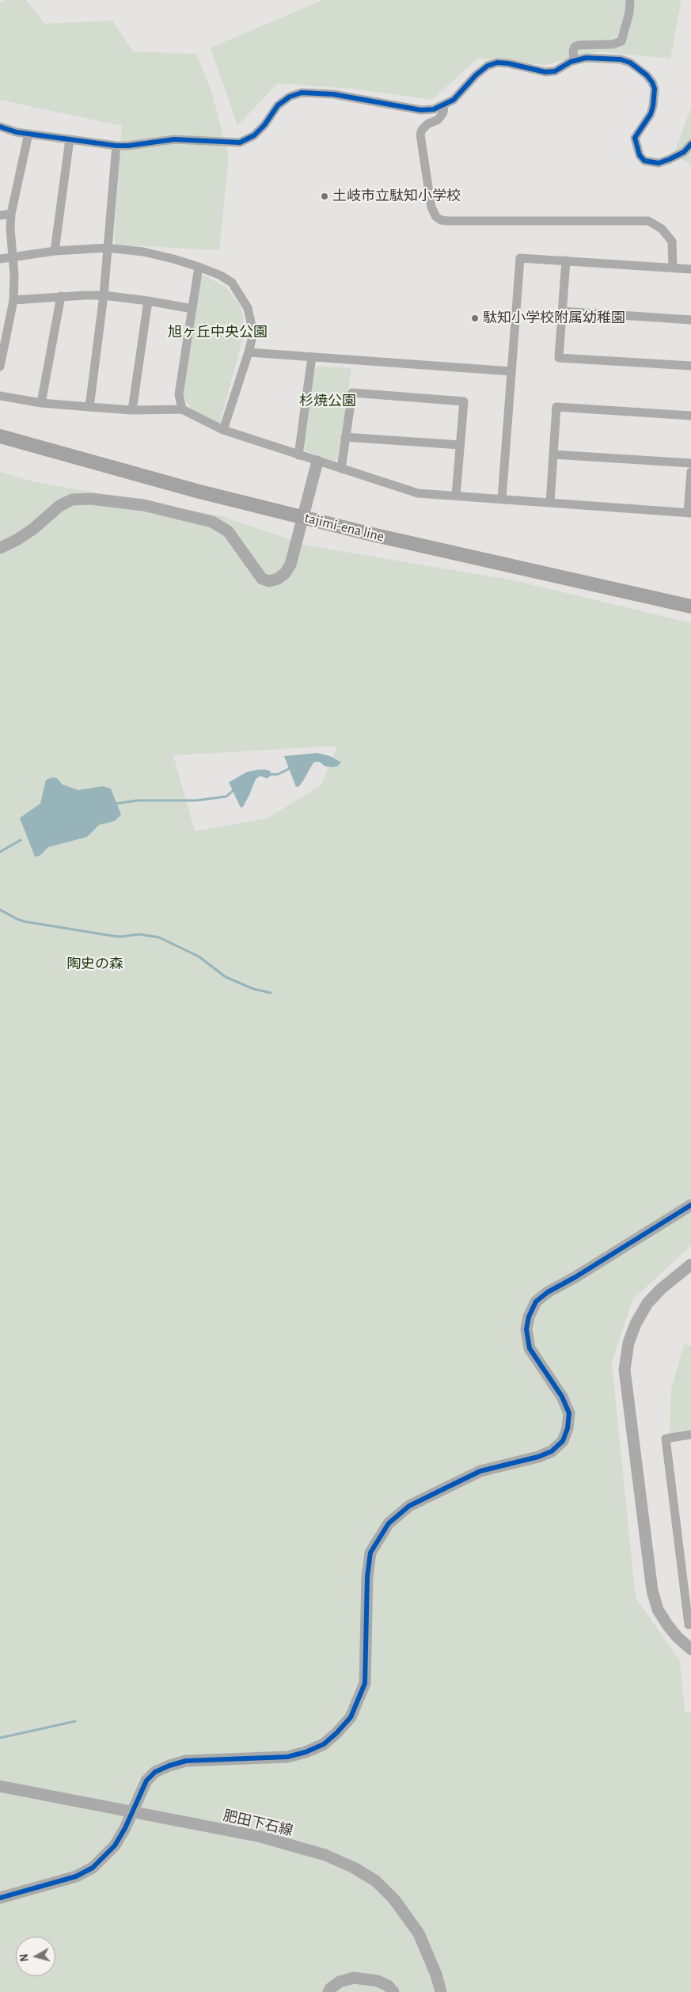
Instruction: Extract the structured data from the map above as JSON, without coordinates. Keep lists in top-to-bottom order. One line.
{"streets":{"main road":["tajimi-ena line"],"street":["肥田下石線"]},"parks":["旭ヶ丘中央公園","杉焼公園","陶史の森"],"places":["土岐市立駄知小学校","駄知小学校附属幼稚園"],"north":"left"}
